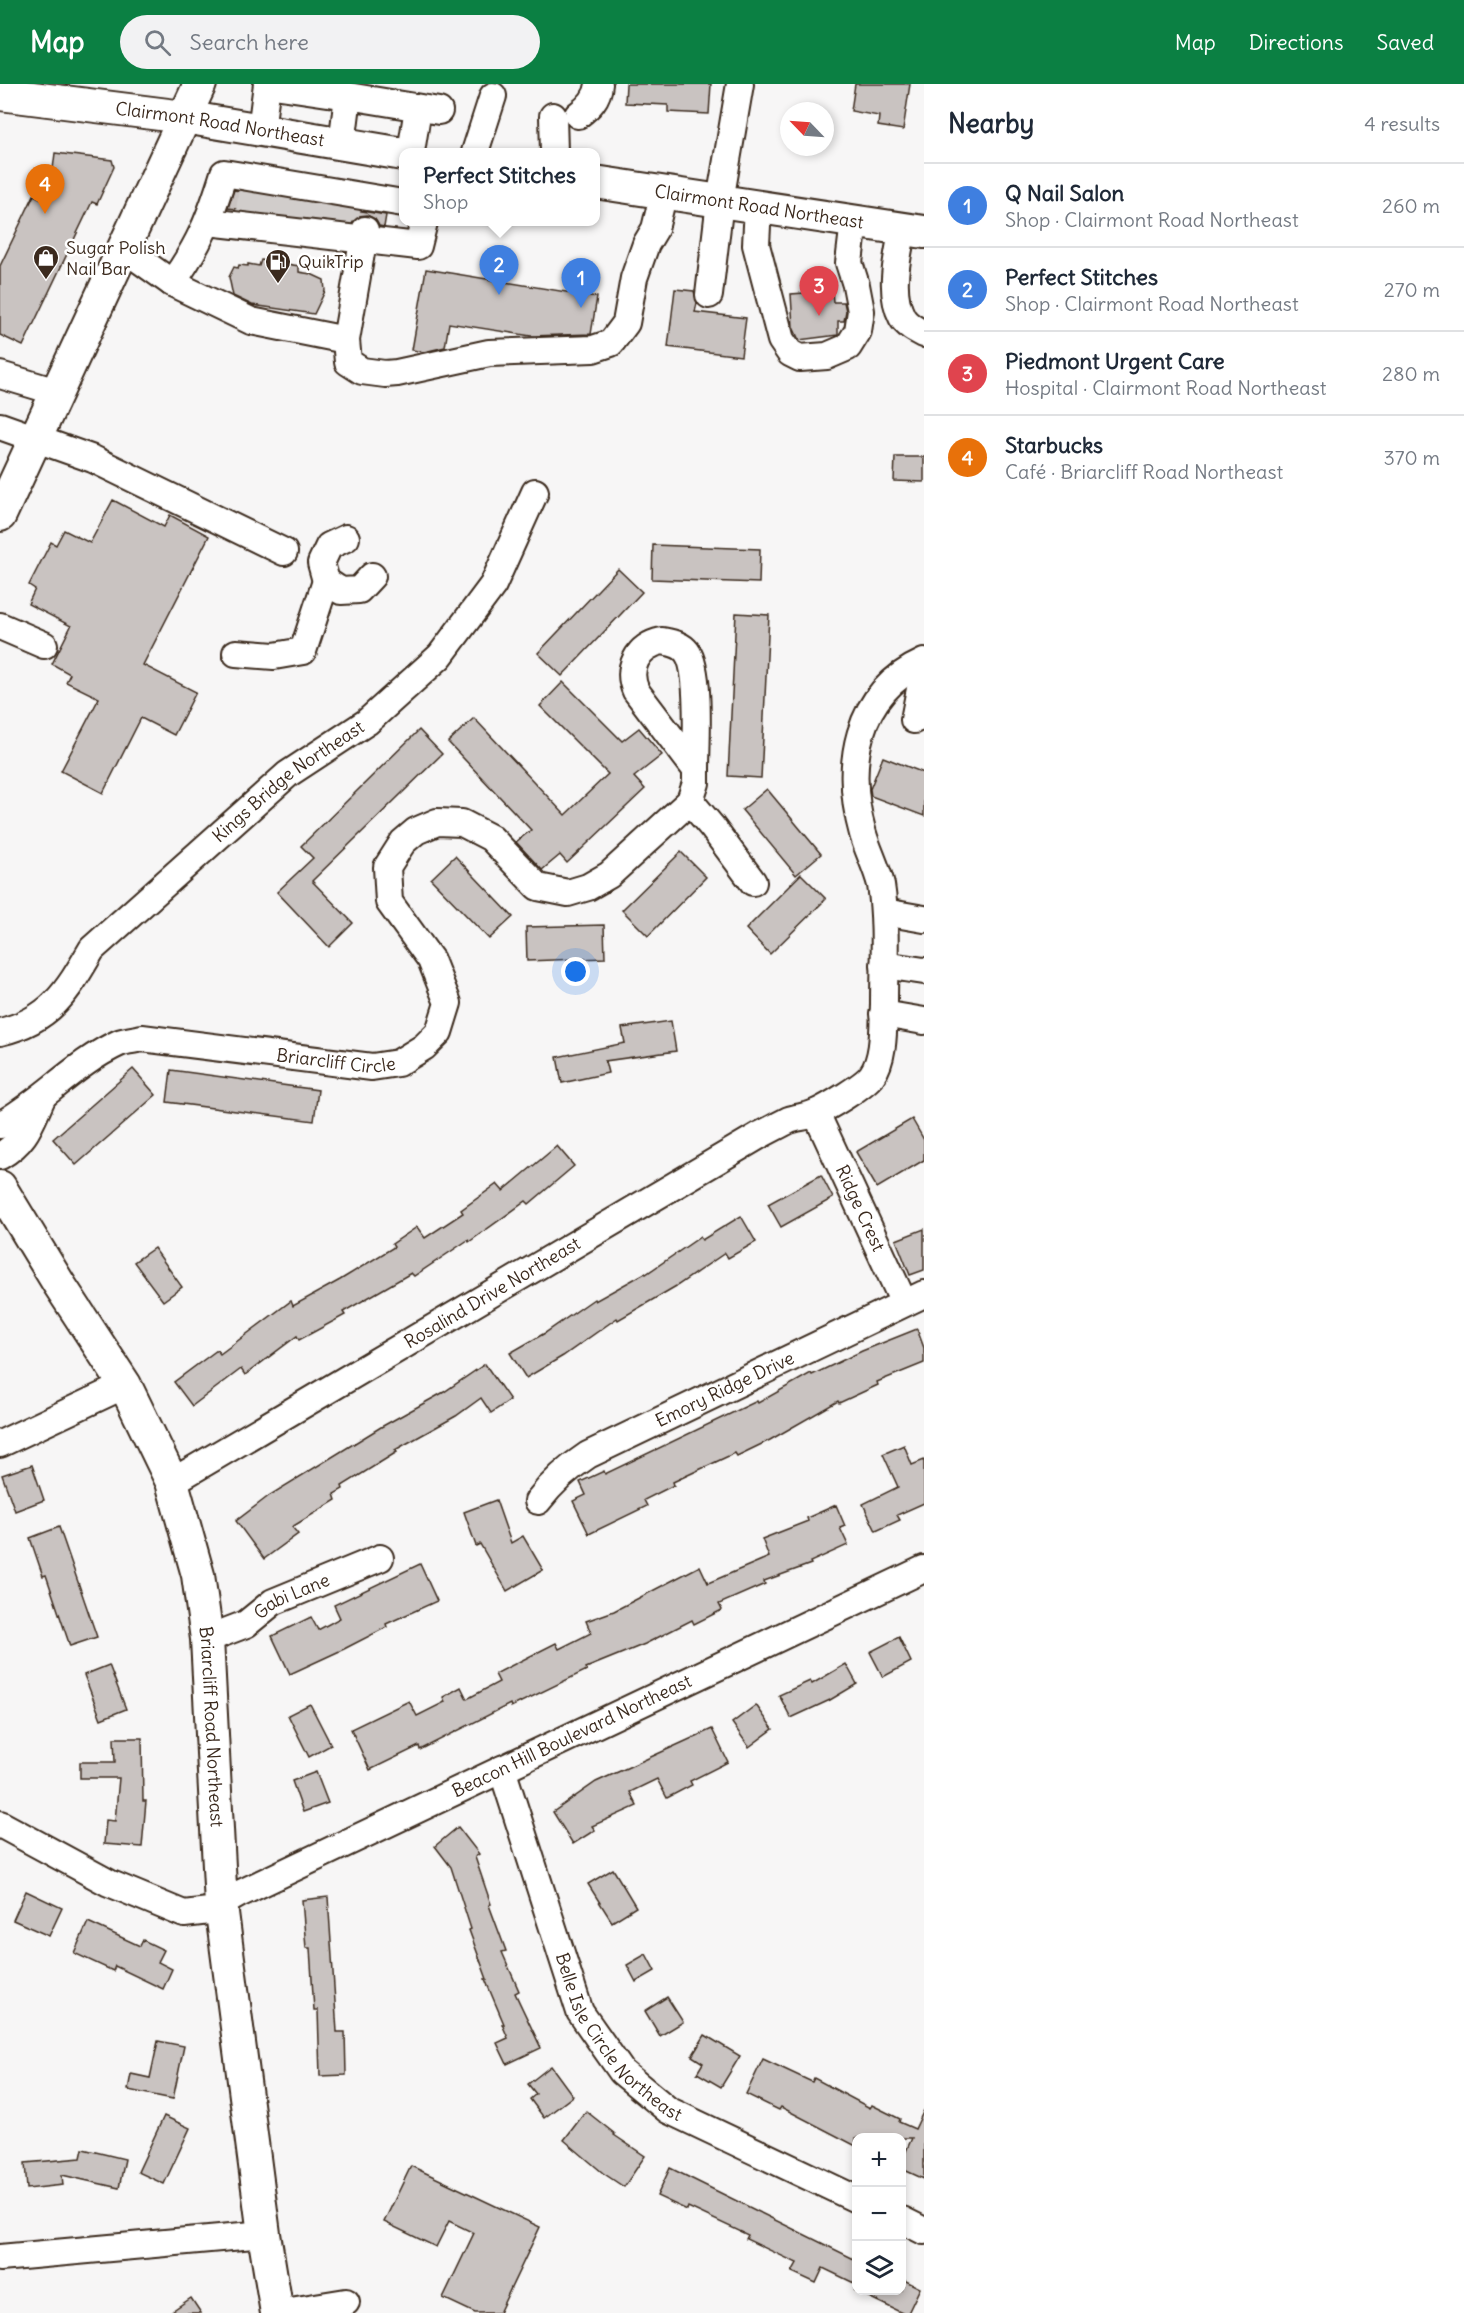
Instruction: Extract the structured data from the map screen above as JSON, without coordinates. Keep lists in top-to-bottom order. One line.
{"streets":{"main road":["Clairmont Road Northeast","Briarcliff Road Northeast"],"street":["Kings Bridge Northeast","Briarcliff Circle","Ridge Crest","Rosalind Drive Northeast","Emory Ridge Drive","Gabi Lane","Beacon Hill Boulevard Northeast","Belle Isle Circle Northeast"]},"crossings":[["Ridge Crest","Rosalind Drive Northeast"],["Ridge Crest","Emory Ridge Drive"],["Rosalind Drive Northeast","Briarcliff Road Northeast"],["Gabi Lane","Briarcliff Road Northeast"],["Briarcliff Road Northeast","Beacon Hill Boulevard Northeast"],["Beacon Hill Boulevard Northeast","Belle Isle Circle Northeast"]],"places":{"shop":["Sugar Polish Nail Bar"],"fuel station":["QuikTrip"]},"north":"top left","page":{"header":"Map","search":"Search here","nav":["Map","Directions","Saved"],"heading":["Nearby","4 results"],"popup":["Perfect Stitches","Shop"],"list":[{"mark":"1","name":"Q Nail Salon","note":"Shop · Clairmont Road Northeast","value":"260 m"},{"mark":"2","name":"Perfect Stitches","note":"Shop · Clairmont Road Northeast","value":"270 m"},{"mark":"3","name":"Piedmont Urgent Care","note":"Hospital · Clairmont Road Northeast","value":"280 m"},{"mark":"4","name":"Starbucks","note":"Café · Briarcliff Road Northeast","value":"370 m"}],"pins":["4","2","1","3"],"map_buttons":["+","−"]}}
